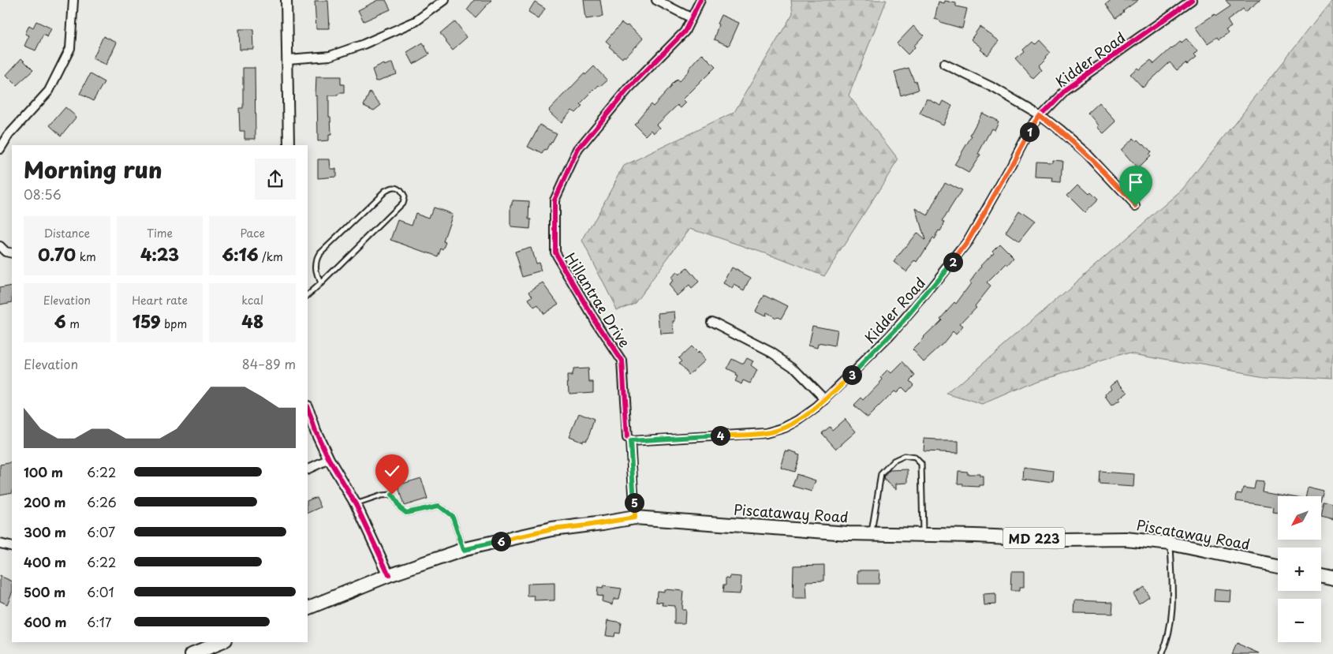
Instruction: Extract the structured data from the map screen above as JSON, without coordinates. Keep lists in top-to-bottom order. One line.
{"streets":{"main road":["Piscataway Road","MD 223"],"street":["Kidder Road","Hillantrae Drive"]},"crossings":[["Kidder Road","Hillantrae Drive"],["Hillantrae Drive","Piscataway Road"]],"north":"bottom left","page":{"pins":["1","2","3","4","5","6"],"heading":["Morning run","08:56"],"stats":[["Distance","0.70 km"],["Time","4:23"],["Pace","6:16 /km"],["Elevation","6 m"],["Heart rate","159 bpm"],["kcal","48"]],"chart":["Elevation","84–89 m"],"list":[{"name":"100 m","note":"6:22"},{"name":"200 m","note":"6:26"},{"name":"300 m","note":"6:07"},{"name":"400 m","note":"6:22"},{"name":"500 m","note":"6:01"},{"name":"600 m","note":"6:17"}],"map_buttons":["+","−"]}}
